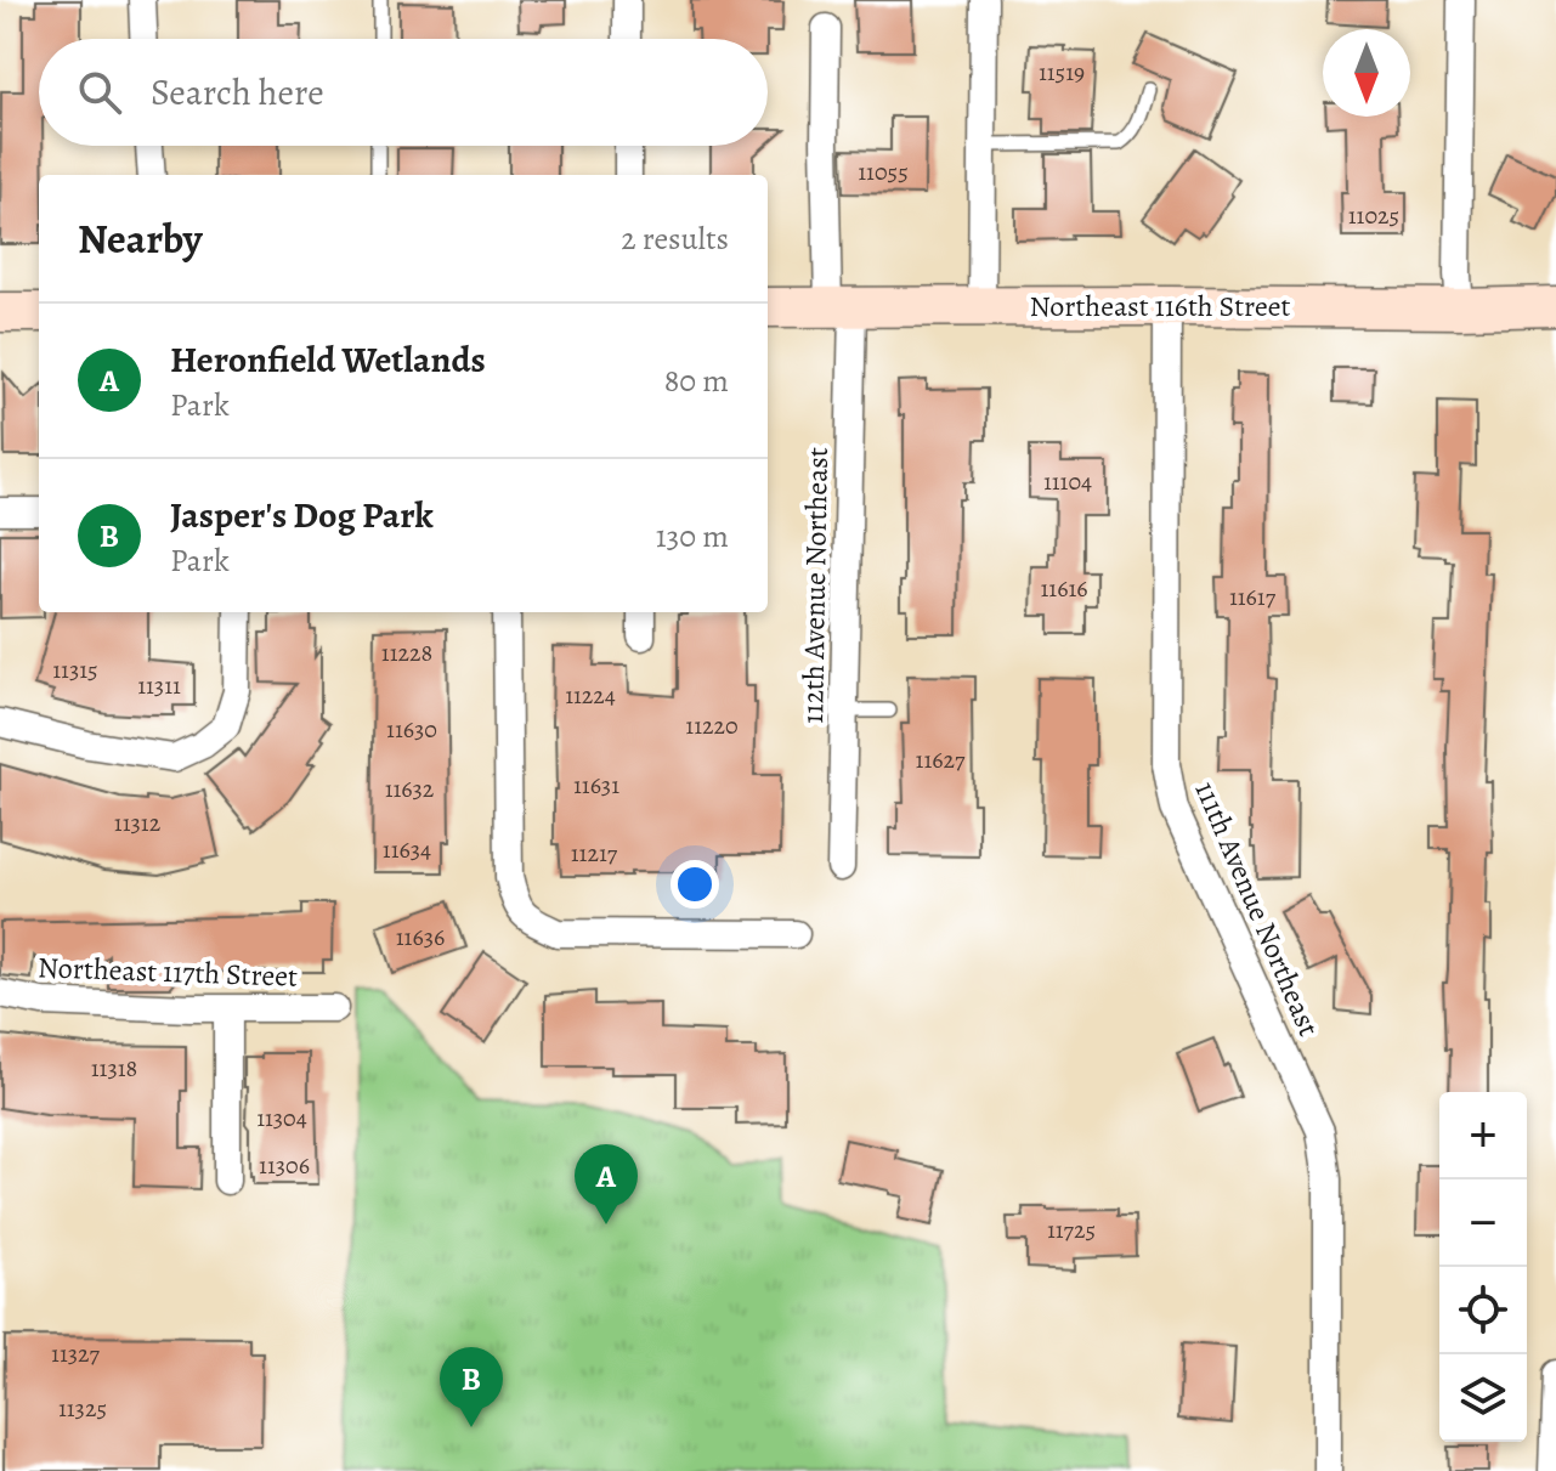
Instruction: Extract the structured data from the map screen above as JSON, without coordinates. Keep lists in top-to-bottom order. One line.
{"streets":{"street":["Northeast 116th Street","112th Avenue Northeast","111th Avenue Northeast","Northeast 117th Street"]},"crossings":[["Northeast 116th Street","112th Avenue Northeast"],["Northeast 116th Street","111th Avenue Northeast"]],"house_numbers":["11519","11055","11025","11104","11616","11617","11228","11315","11311","11224","11220","11630","11627","11631","11632","11312","11634","11217","11636","11318","11304","11306","11725","11327","11325"],"north":"bottom","page":{"search":"Search here","heading":["Nearby","2 results"],"list":[{"mark":"A","name":"Heronfield Wetlands","note":"Park","value":"80 m"},{"mark":"B","name":"Jasper's Dog Park","note":"Park","value":"130 m"}],"map_buttons":["+","−"],"pins":["A","B"]}}
